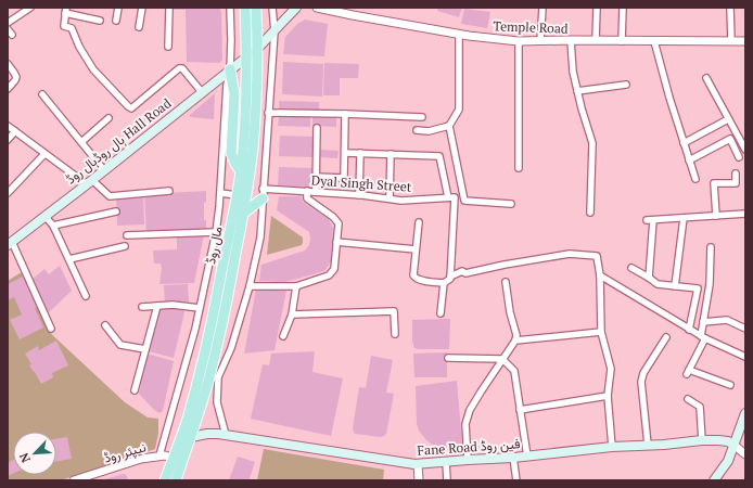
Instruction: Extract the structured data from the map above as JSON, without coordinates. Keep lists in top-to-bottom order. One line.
{"streets":{"main road":["ہال روڈہال روڈ Hall Road","مال روڈ","Fane Road فین روڈ"],"street":["Temple Road","Dyal Singh Street","نیپئر روڈ"]},"crossings":[["ہال روڈہال روڈ Hall Road","مال روڈ"],["مال روڈ","Fane Road فین روڈ"],["مال روڈ","نیپئر روڈ"]],"north":"bottom left"}
